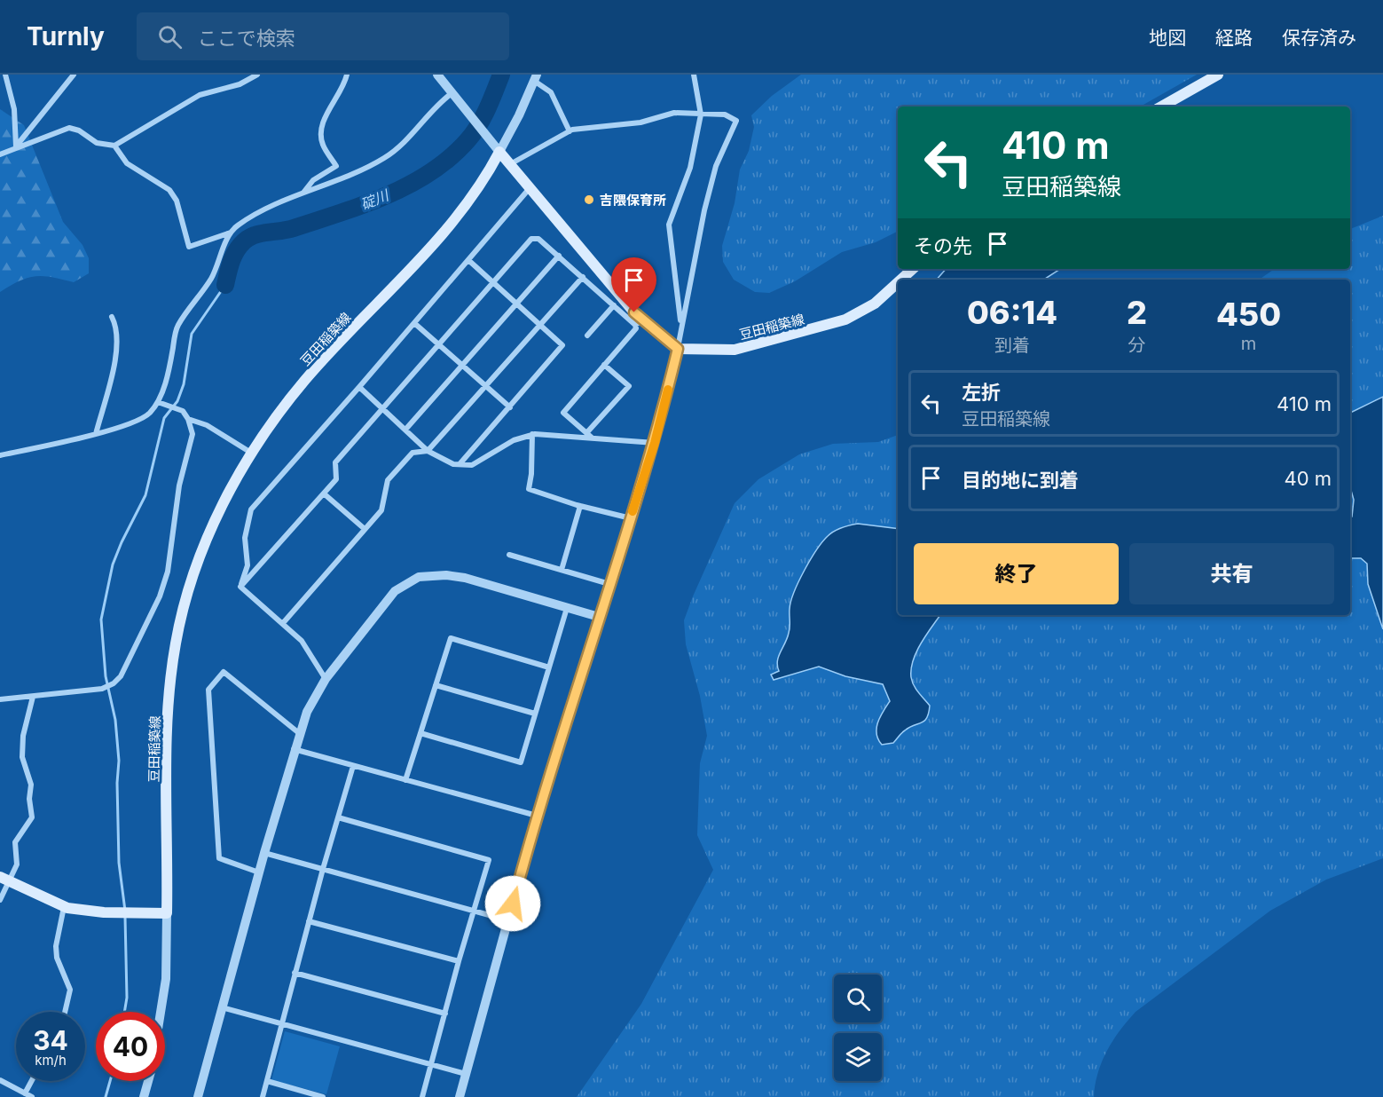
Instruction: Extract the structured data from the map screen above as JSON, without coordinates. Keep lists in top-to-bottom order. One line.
{"streets":{"main road":["豆田稲築線"]},"water":["碇川"],"places":["吉隈保育所"],"page":{"header":"Turnly","search":"ここで検索","nav":["地図","経路","保存済み"],"turn":["410 m","豆田稲築線"],"then":"その先","eta":["06:14","到着","2","分","450","m"],"list":[{"name":"左折","note":"豆田稲築線","value":"410 m"},{"name":"目的地に到着","value":"40 m"}],"buttons":["終了","共有"],"speed":"34 km/h","limit":"40"}}
